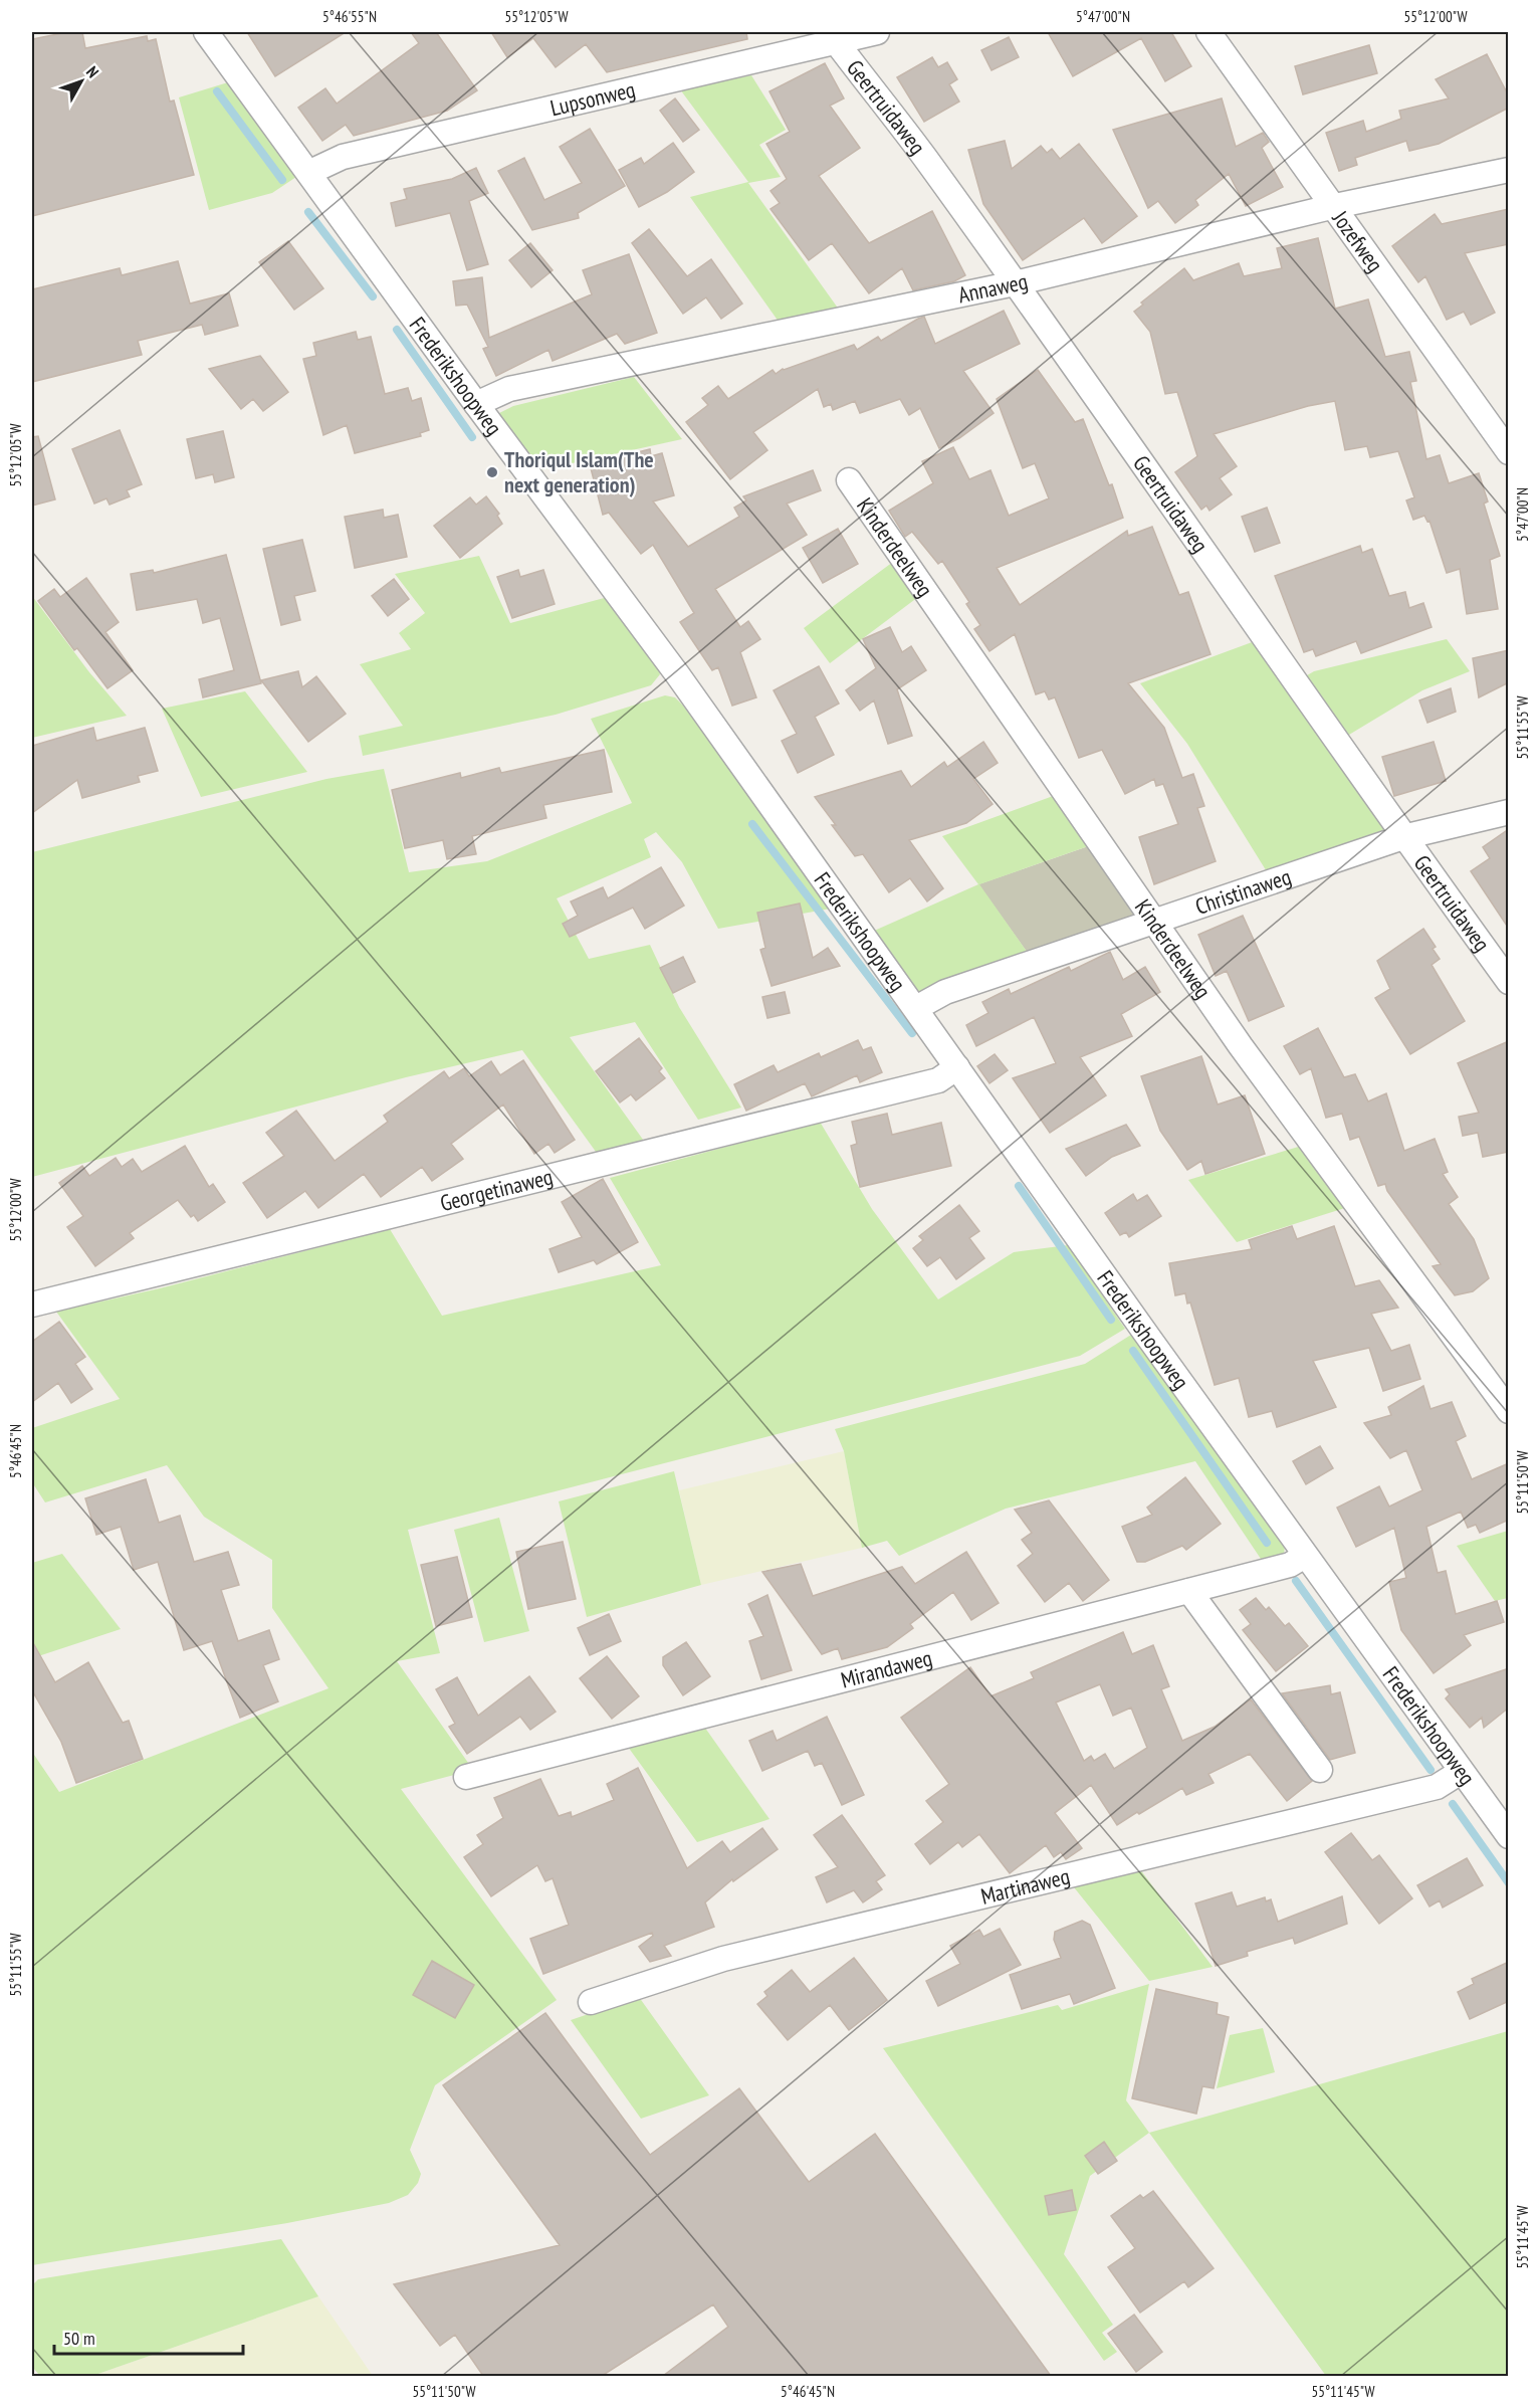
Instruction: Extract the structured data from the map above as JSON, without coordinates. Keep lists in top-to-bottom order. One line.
{"streets":{"street":["Lupsonweg","Geertruidaweg","Jozefweg","Annaweg","Frederikshoopweg","Kinderdeelweg","Christinaweg","Georgetinaweg","Mirandaweg","Martinaweg"]},"crossings":[["Lupsonweg","Geertruidaweg"],["Lupsonweg","Frederikshoopweg"],["Geertruidaweg","Annaweg"],["Geertruidaweg","Christinaweg"],["Jozefweg","Annaweg"],["Annaweg","Frederikshoopweg"],["Frederikshoopweg","Christinaweg"],["Frederikshoopweg","Georgetinaweg"],["Frederikshoopweg","Mirandaweg"],["Frederikshoopweg","Martinaweg"],["Kinderdeelweg","Christinaweg"]],"places":["Thoriqul Islam(The next generation)"],"scale_bar":"50 m","north":"top right","coordinates":["5°46'55\"N","55°12'05\"W","5°47'00\"N","55°12'00\"W","55°11'55\"W","5°46'45\"N","55°11'50\"W","55°11'45\"W"]}
